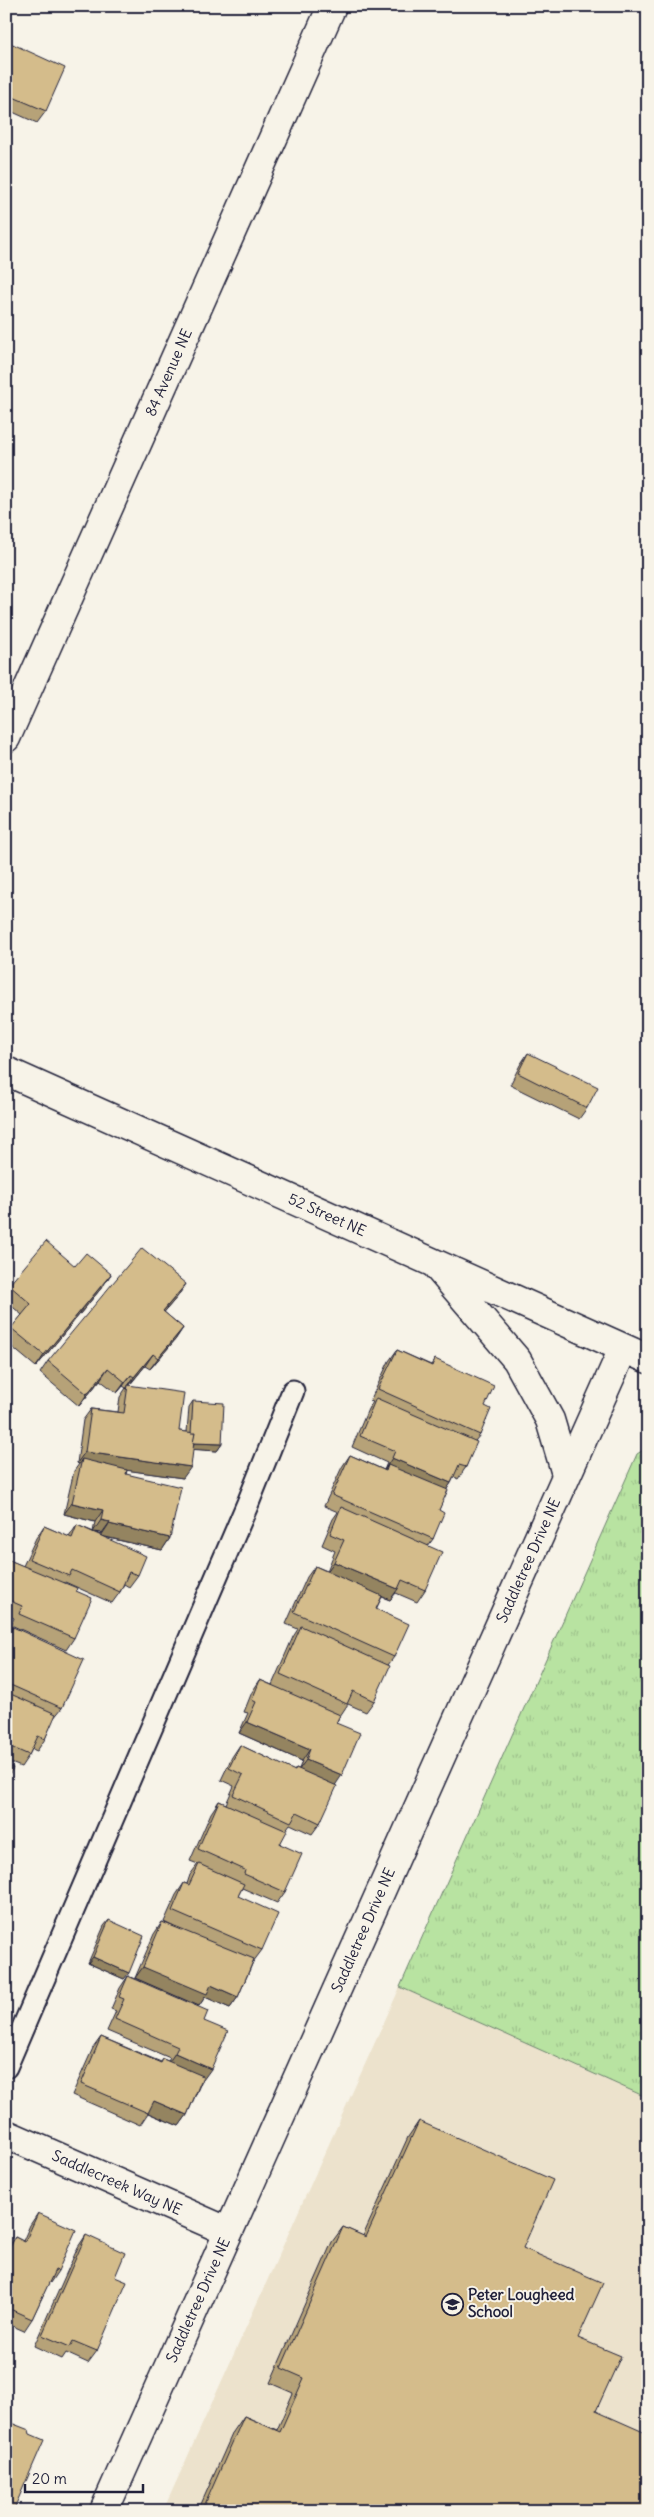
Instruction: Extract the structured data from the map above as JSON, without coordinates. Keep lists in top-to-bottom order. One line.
{"streets":{"street":["84 Avenue NE","52 Street NE","Saddletree Drive NE","Saddlecreek Way NE"]},"crossings":[["52 Street NE","Saddletree Drive NE"],["Saddletree Drive NE","Saddlecreek Way NE"]],"places":{"school or university":["Peter Lougheed School"]},"scale_bar":"20 m"}
